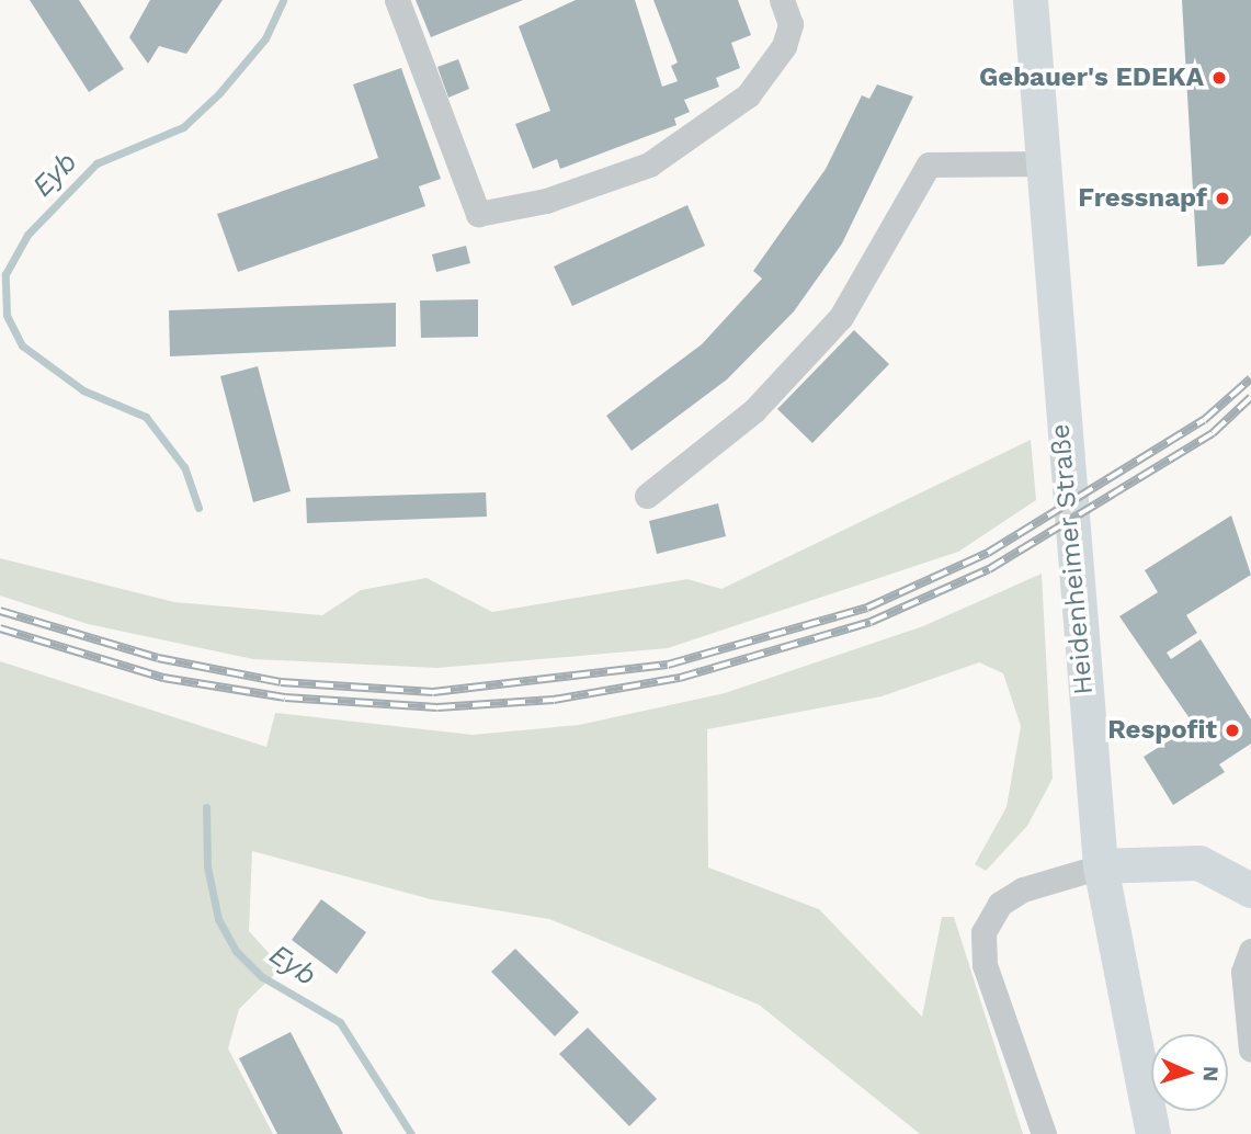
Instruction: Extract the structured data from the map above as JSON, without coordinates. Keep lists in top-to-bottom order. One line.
{"streets":{"main road":["Heidenheimer Straße"]},"water":["Eyb"],"places":["Gebauer's EDEKA","Fressnapf","Respofit"],"north":"right"}
